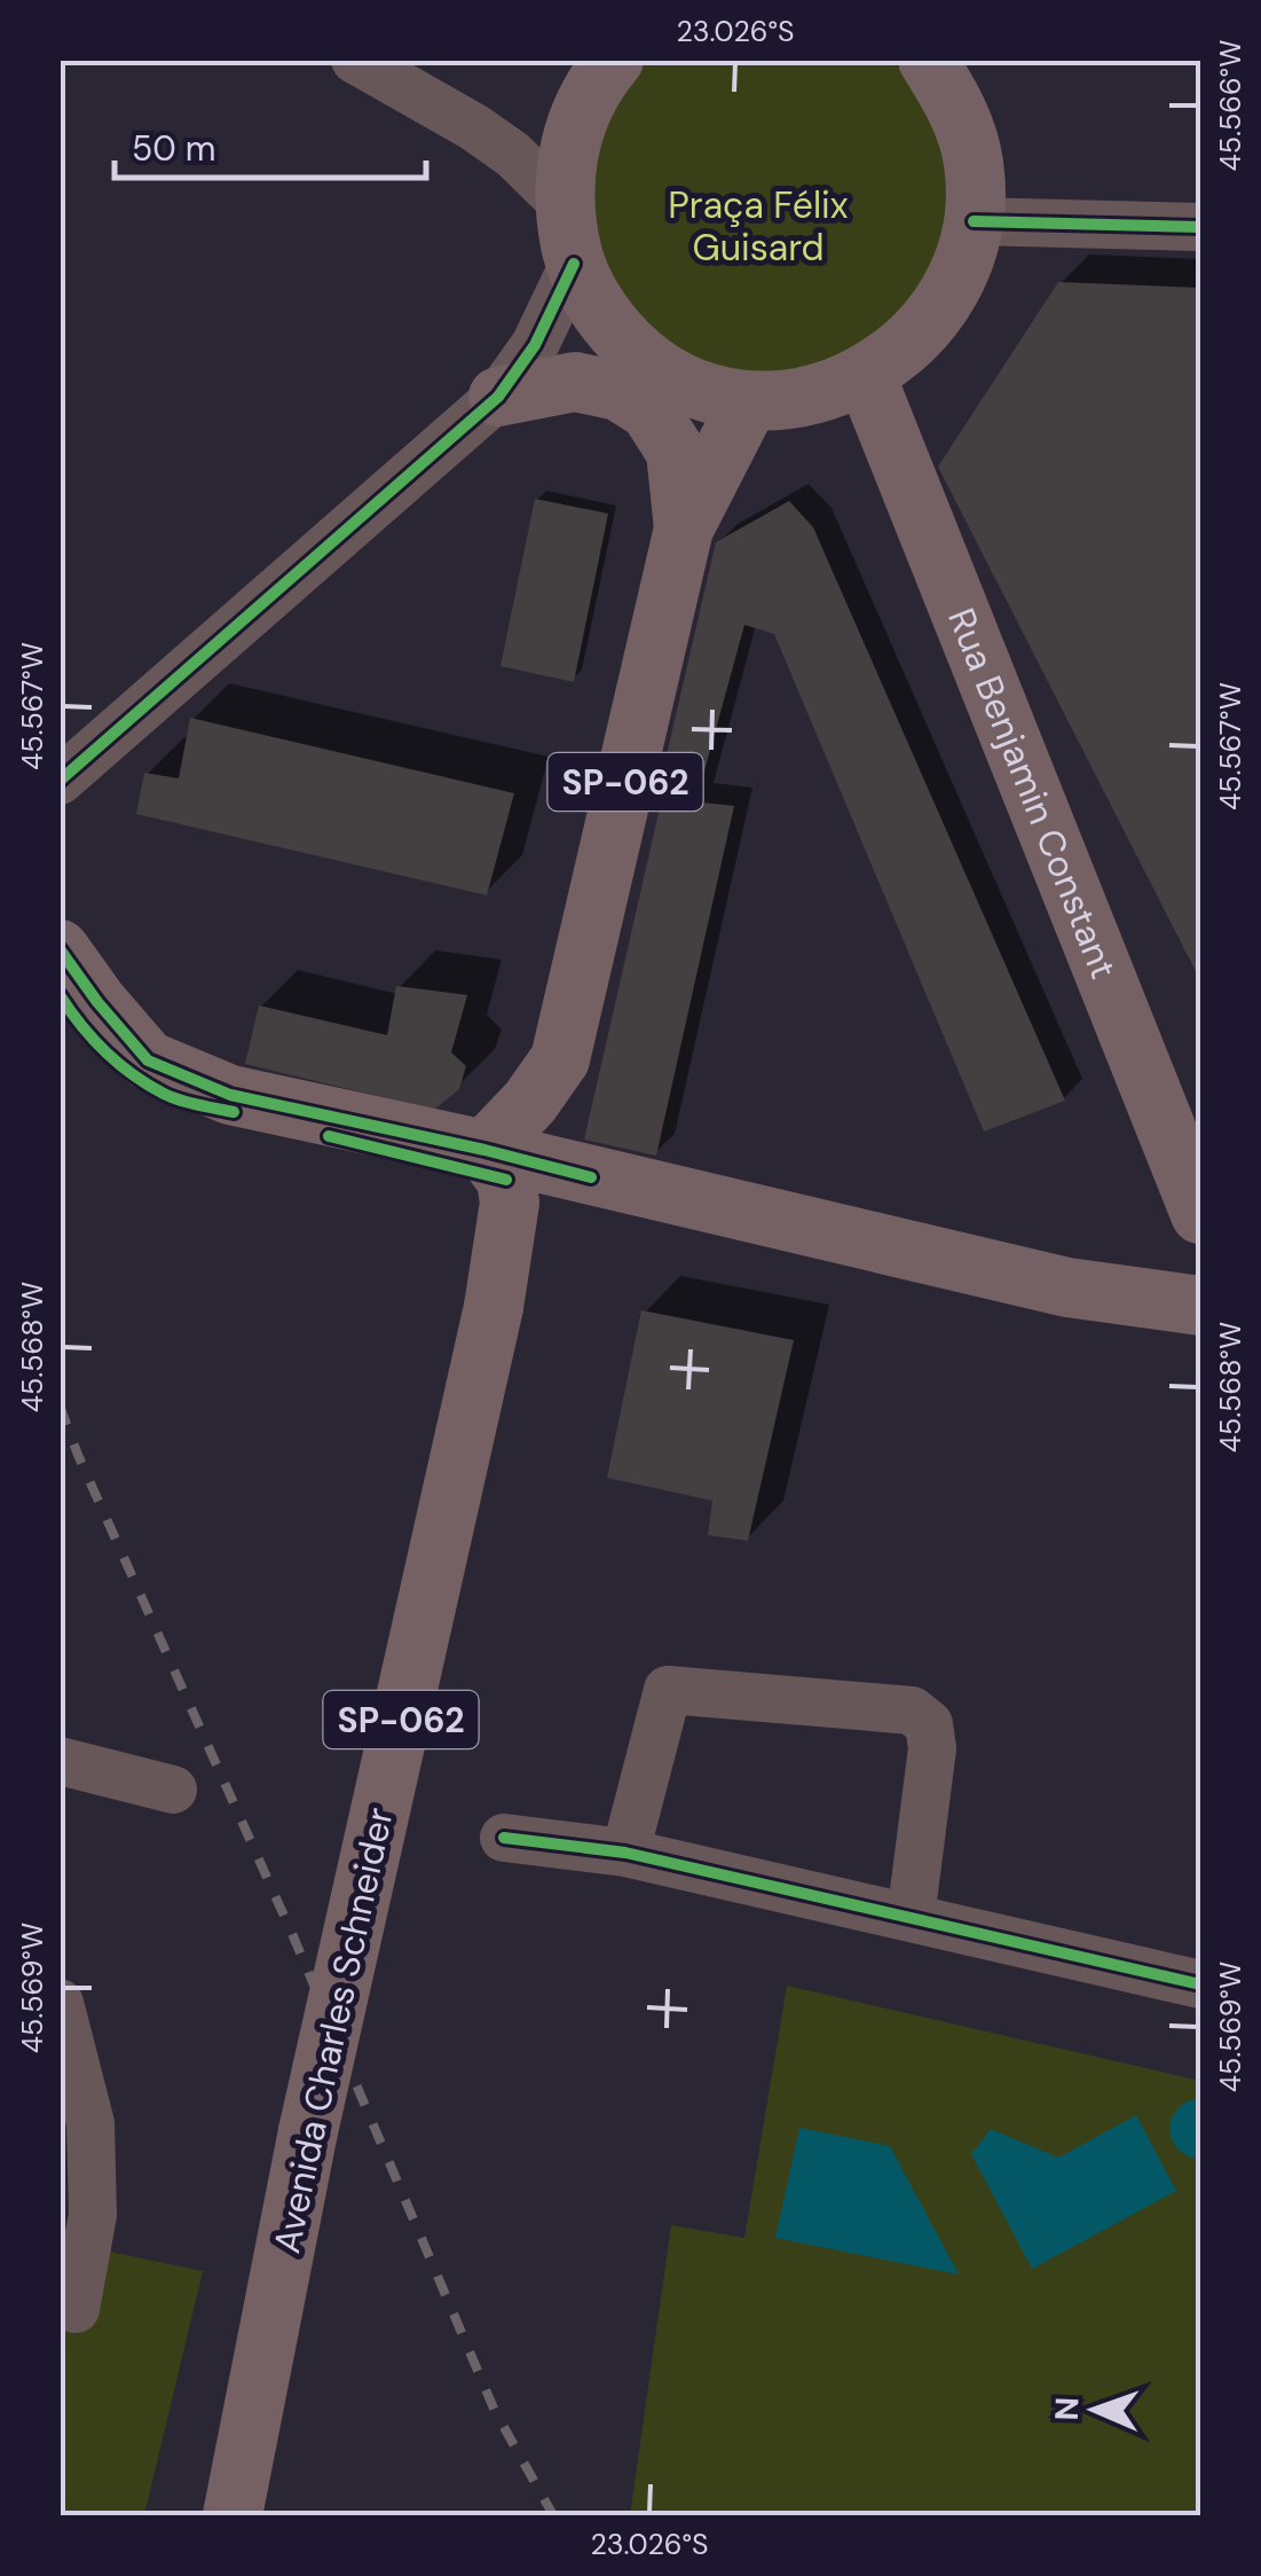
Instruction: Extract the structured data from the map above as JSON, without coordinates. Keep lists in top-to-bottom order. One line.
{"streets":{"main road":["SP-062","Rua Benjamin Constant","Avenida Charles Schneider"]},"crossings":[["SP-062","Avenida Charles Schneider"]],"parks":["Praça Félix Guisard"],"scale_bar":"50 m","north":"left","coordinates":["23.026°S","45.566°W","45.567°W","45.568°W","45.569°W"]}
